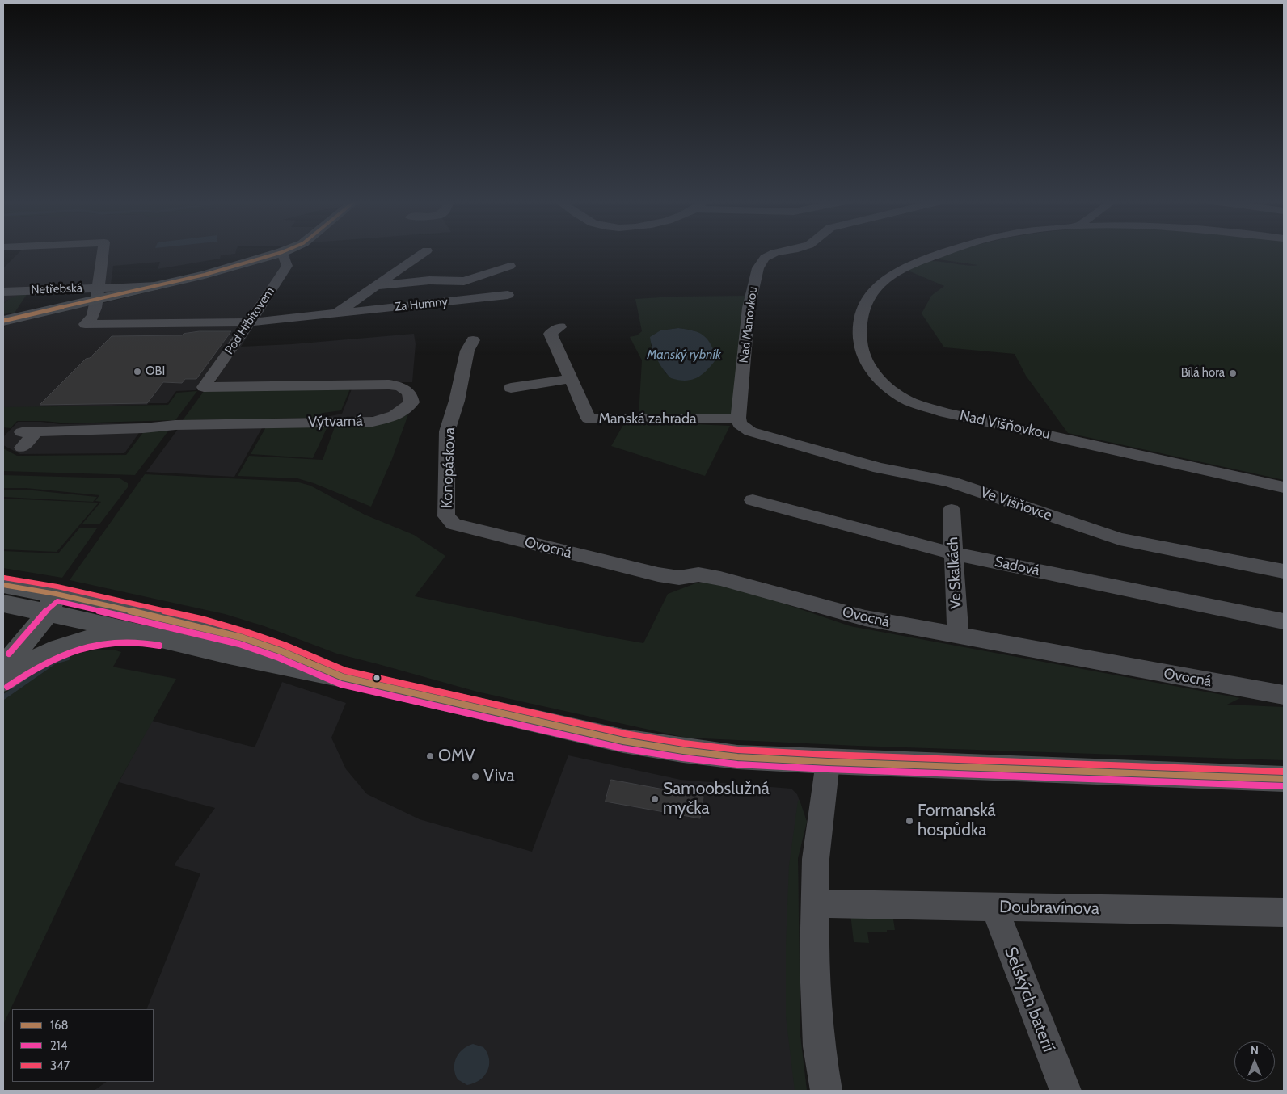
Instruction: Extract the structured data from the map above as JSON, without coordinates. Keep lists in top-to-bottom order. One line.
{"streets":{"street":["Netřebská","Za Humny","Pod Hřbitovem","Nad Manovkou","Manská zahrada","Výtvarná","Nad Višňovkou","Konopáskova","Ve Višňovce","Ovocná","Sadová","Ve Skalkách","Doubravínova","Selských baterií"]},"crossings":[["Netřebská","Za Humny"],["Za Humny","Pod Hřbitovem"],["Pod Hřbitovem","Výtvarná"],["Nad Manovkou","Manská zahrada"],["Nad Manovkou","Ve Višňovce"],["Manská zahrada","Ve Višňovce"],["Konopáskova","Ovocná"],["Ovocná","Ve Skalkách"],["Sadová","Ve Skalkách"],["Doubravínova","Selských baterií"]],"water":["Manský rybník"],"places":["OBI","Bílá hora","OMV","Viva","Samoobslužná myčka","Formanská hospůdka"],"lines":["transit line 168","transit line 347","transit line 214"],"legend":["168","214","347"],"north":"top"}
